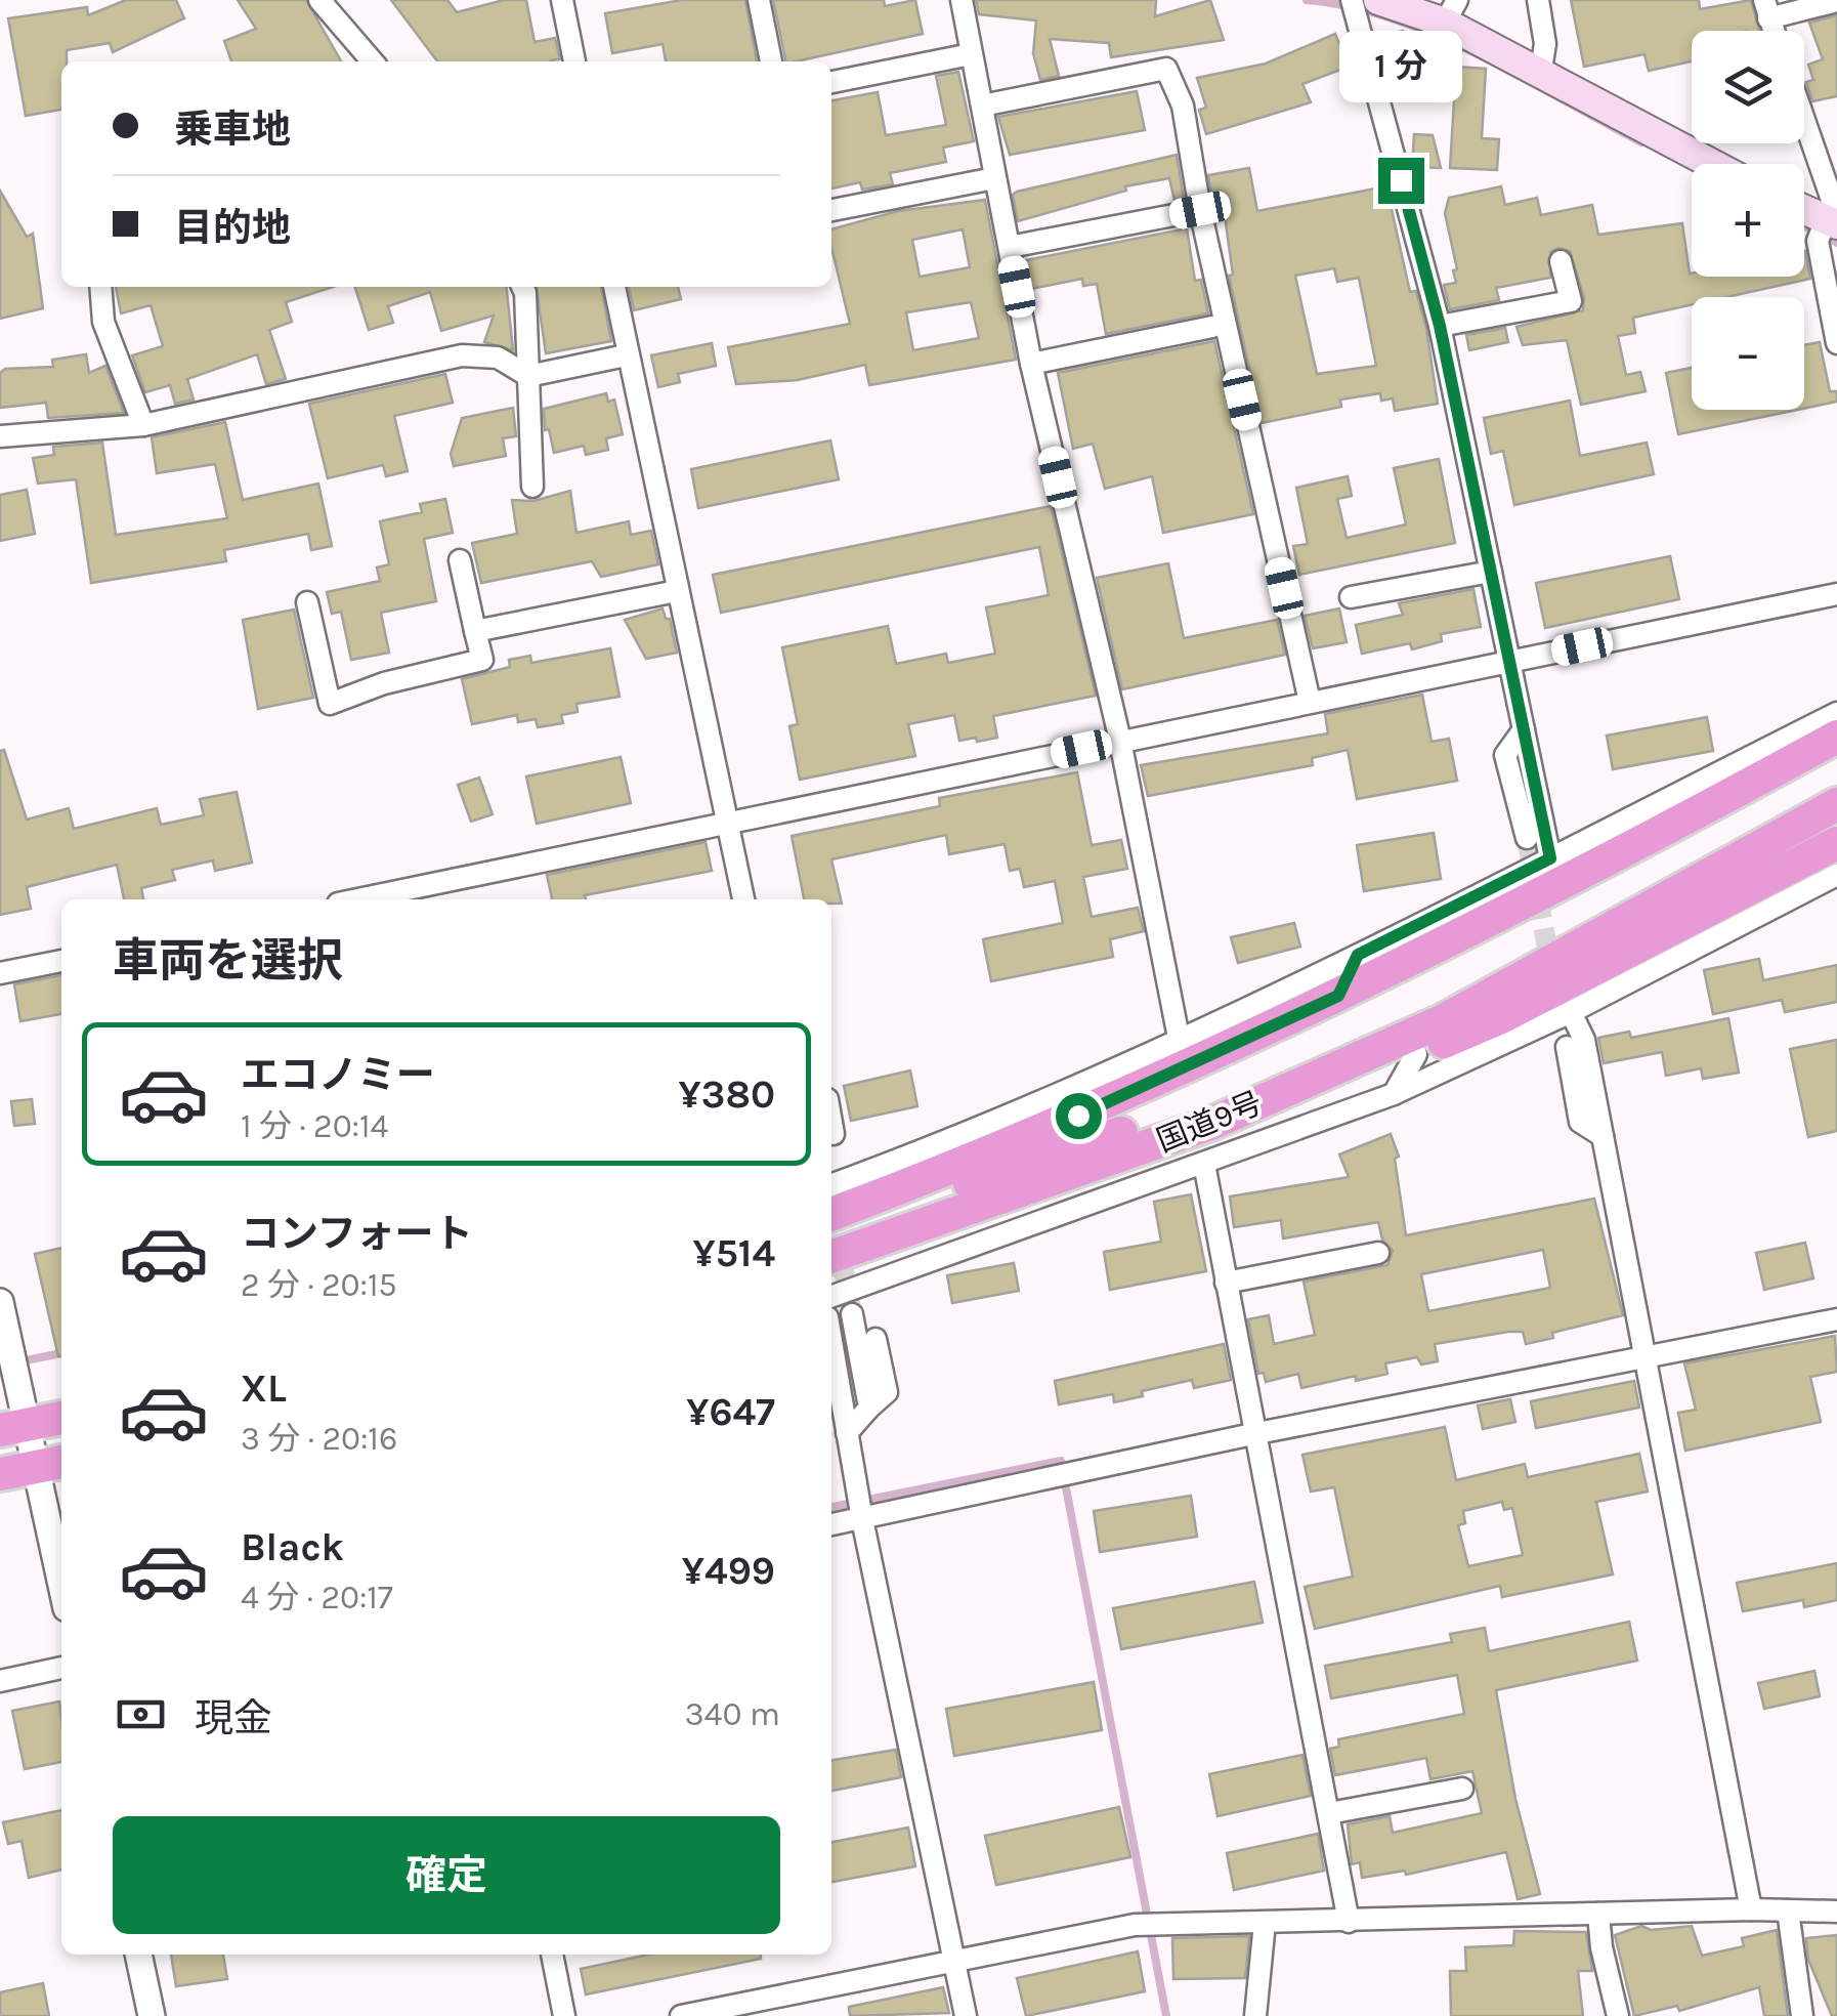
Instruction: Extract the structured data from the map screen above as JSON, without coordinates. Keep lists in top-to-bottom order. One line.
{"streets":{"highway":["国道9号"]},"page":{"map_buttons":["+","−"],"bubble":"1 分","banner":["乗車地","目的地"],"heading":"車両を選択","list":[{"name":"エコノミー","note":"1 分 · 20:14","value":"¥380"},{"name":"コンフォート","note":"2 分 · 20:15","value":"¥514"},{"name":"XL","note":"3 分 · 20:16","value":"¥647"},{"name":"Black","note":"4 分 · 20:17","value":"¥499"}],"pay":["現金","340 m"],"buttons":"確定"}}
